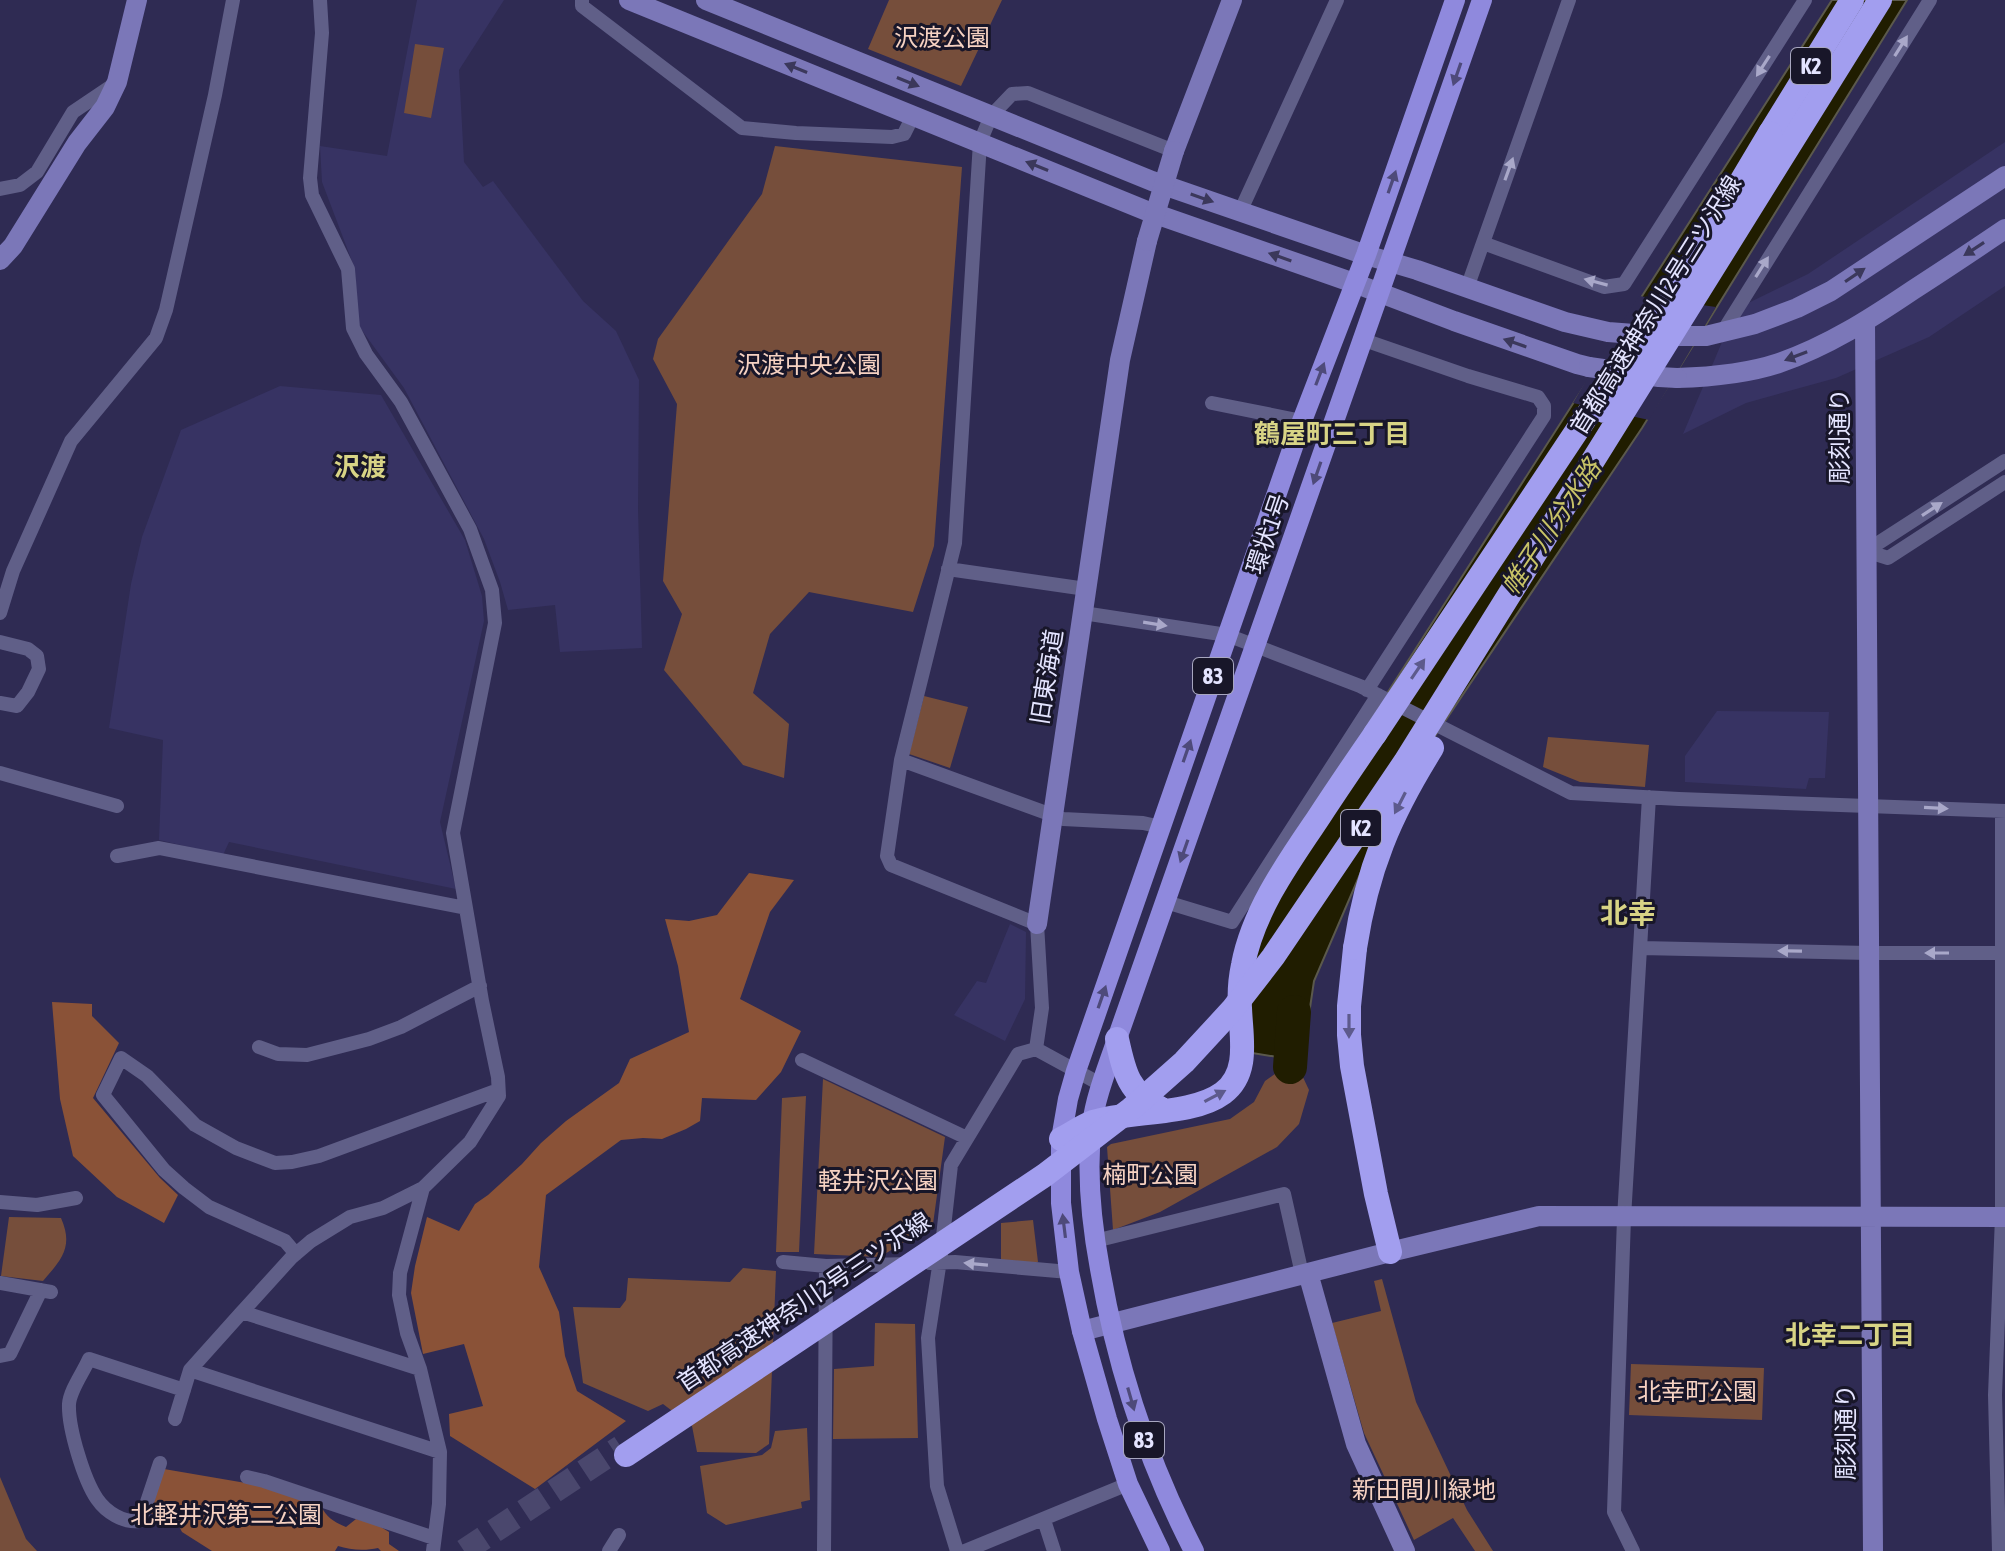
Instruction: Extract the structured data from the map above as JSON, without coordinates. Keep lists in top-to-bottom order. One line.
{"streets":{"highway":["K2","首都高速神奈川2号三ツ沢線"],"main road":["環状1号","83"],"street":["彫刻通り","旧東海道"]},"crossings":[["環状1号","83"]],"districts":["鶴屋町三丁目","沢渡","北幸","北幸二丁目"],"water":["帷子川分水路"],"parks":["沢渡公園","沢渡中央公園","楠町公園","軽井沢公園","北幸町公園","新田間川緑地","北軽井沢第二公園"]}
